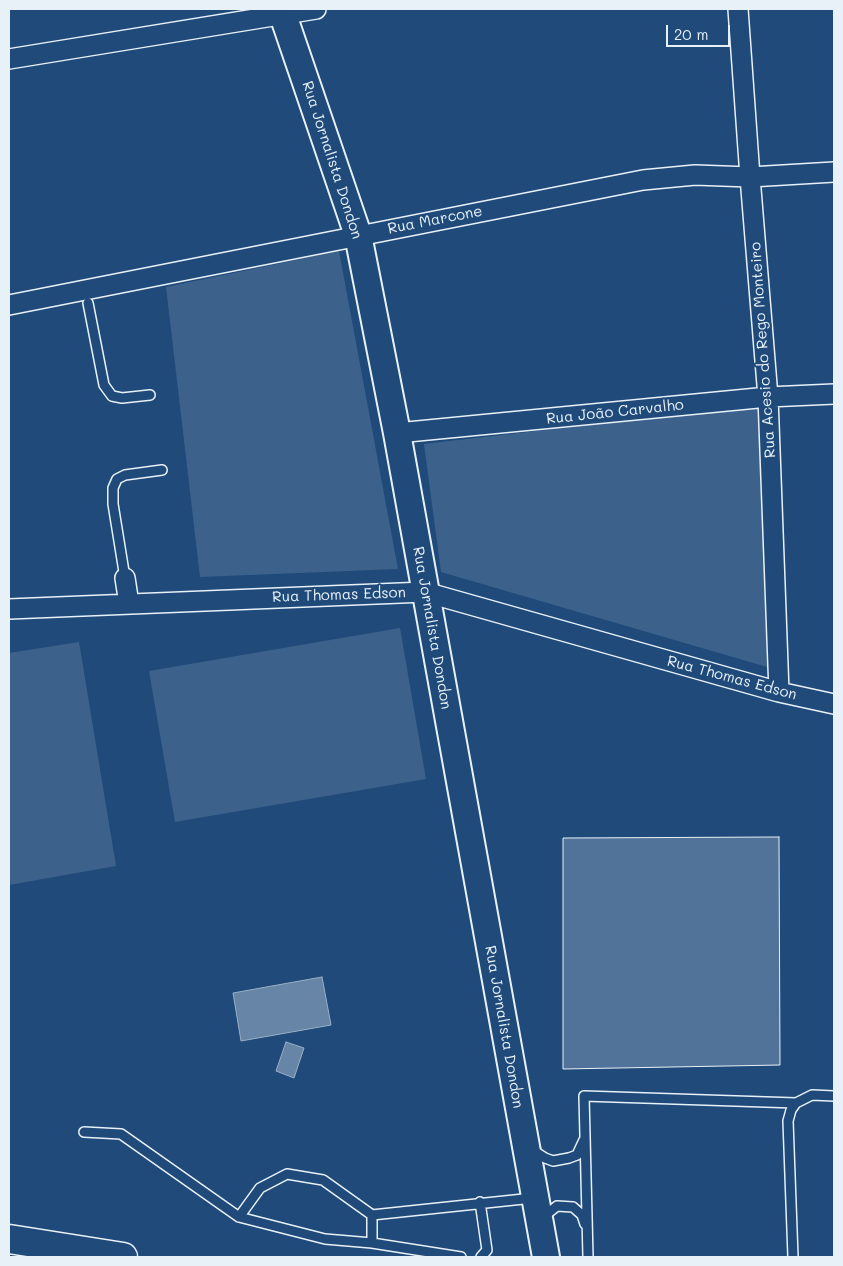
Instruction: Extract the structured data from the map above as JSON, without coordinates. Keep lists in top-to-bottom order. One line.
{"streets":{"main road":["Rua Jornalista Dondon"],"street":["Rua Marcone","Rua Acesio do Rego Monteiro","Rua João Carvalho","Rua Thomas Edson"]},"crossings":[["Rua Jornalista Dondon","Rua Marcone"],["Rua Jornalista Dondon","Rua João Carvalho"],["Rua Jornalista Dondon","Rua Thomas Edson"],["Rua Marcone","Rua Acesio do Rego Monteiro"],["Rua Acesio do Rego Monteiro","Rua João Carvalho"],["Rua Acesio do Rego Monteiro","Rua Thomas Edson"]],"scale_bar":"20 m"}
